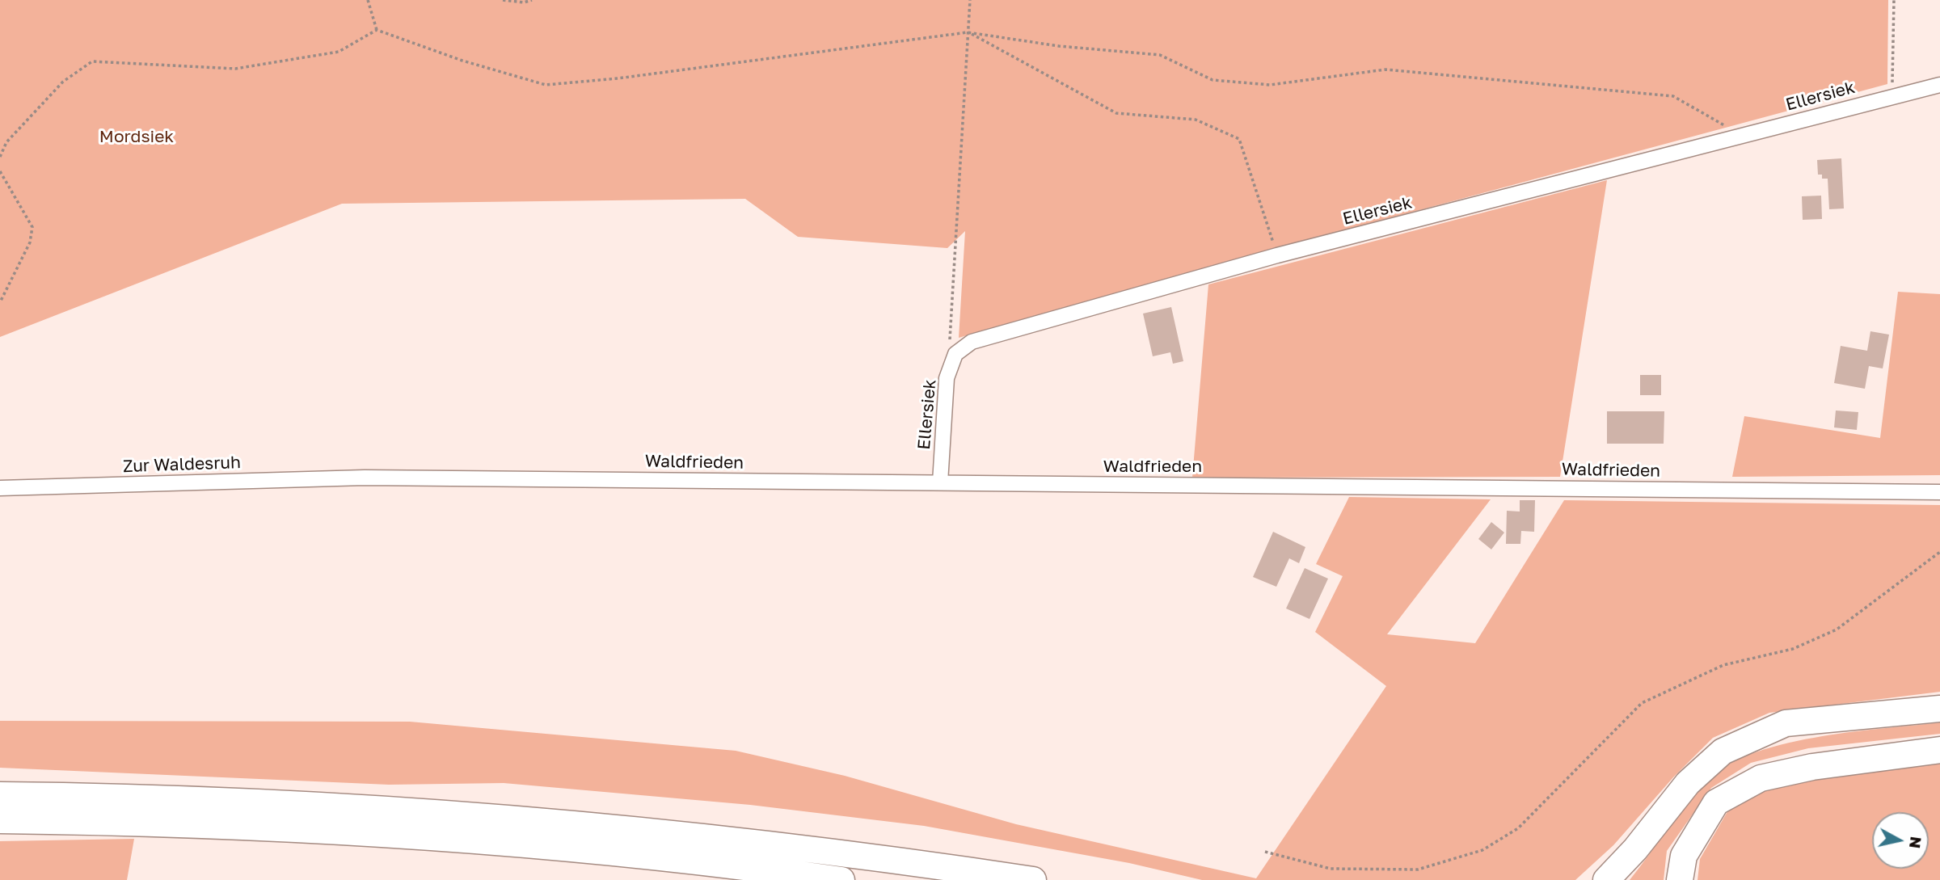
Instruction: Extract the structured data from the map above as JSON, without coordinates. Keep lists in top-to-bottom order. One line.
{"streets":{"street":["Ellersiek","Waldfrieden","Zur Waldesruh"]},"crossings":[["Ellersiek","Waldfrieden"],["Waldfrieden","Zur Waldesruh"]],"parks":["Mordsiek"],"north":"right"}
